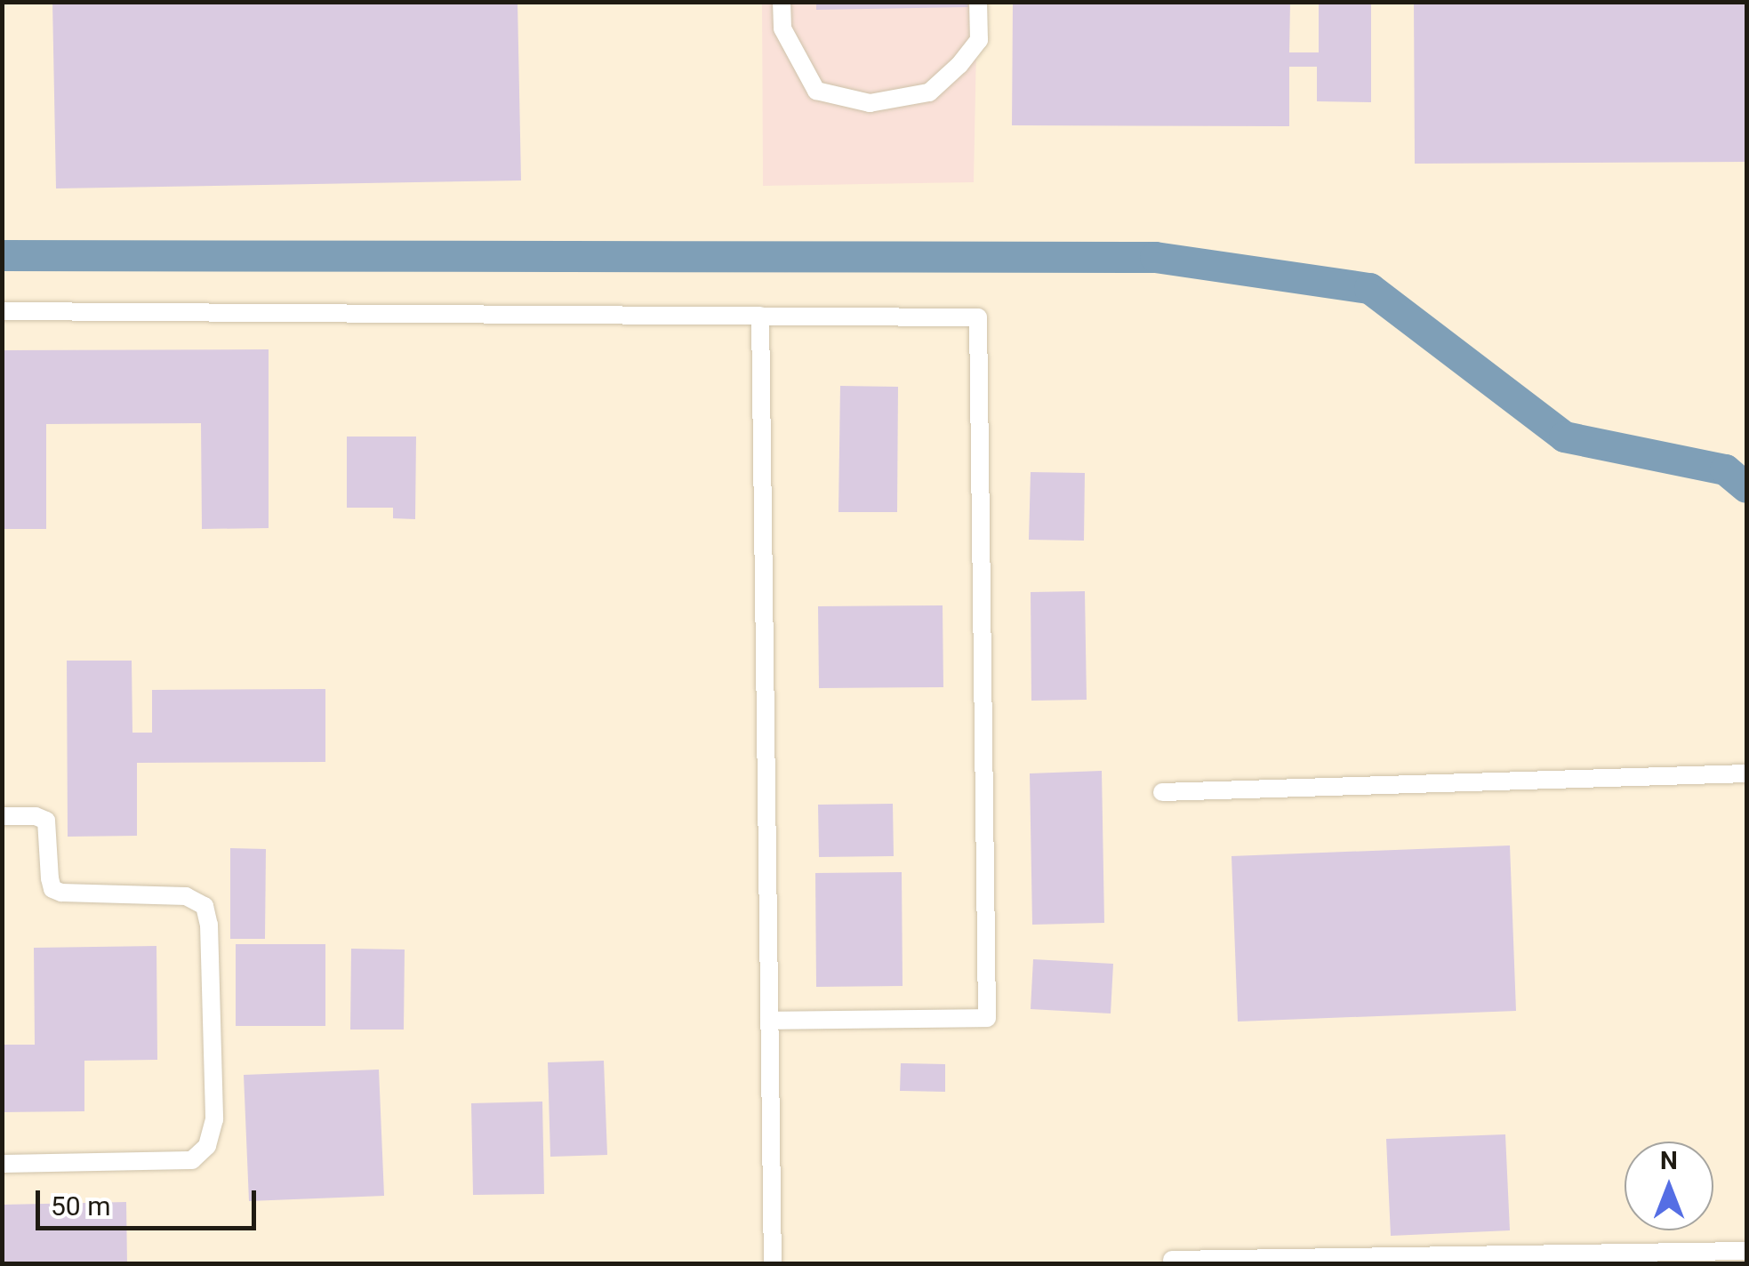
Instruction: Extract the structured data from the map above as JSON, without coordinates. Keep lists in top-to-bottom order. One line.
{"scale_bar":"50 m","north":"top"}
